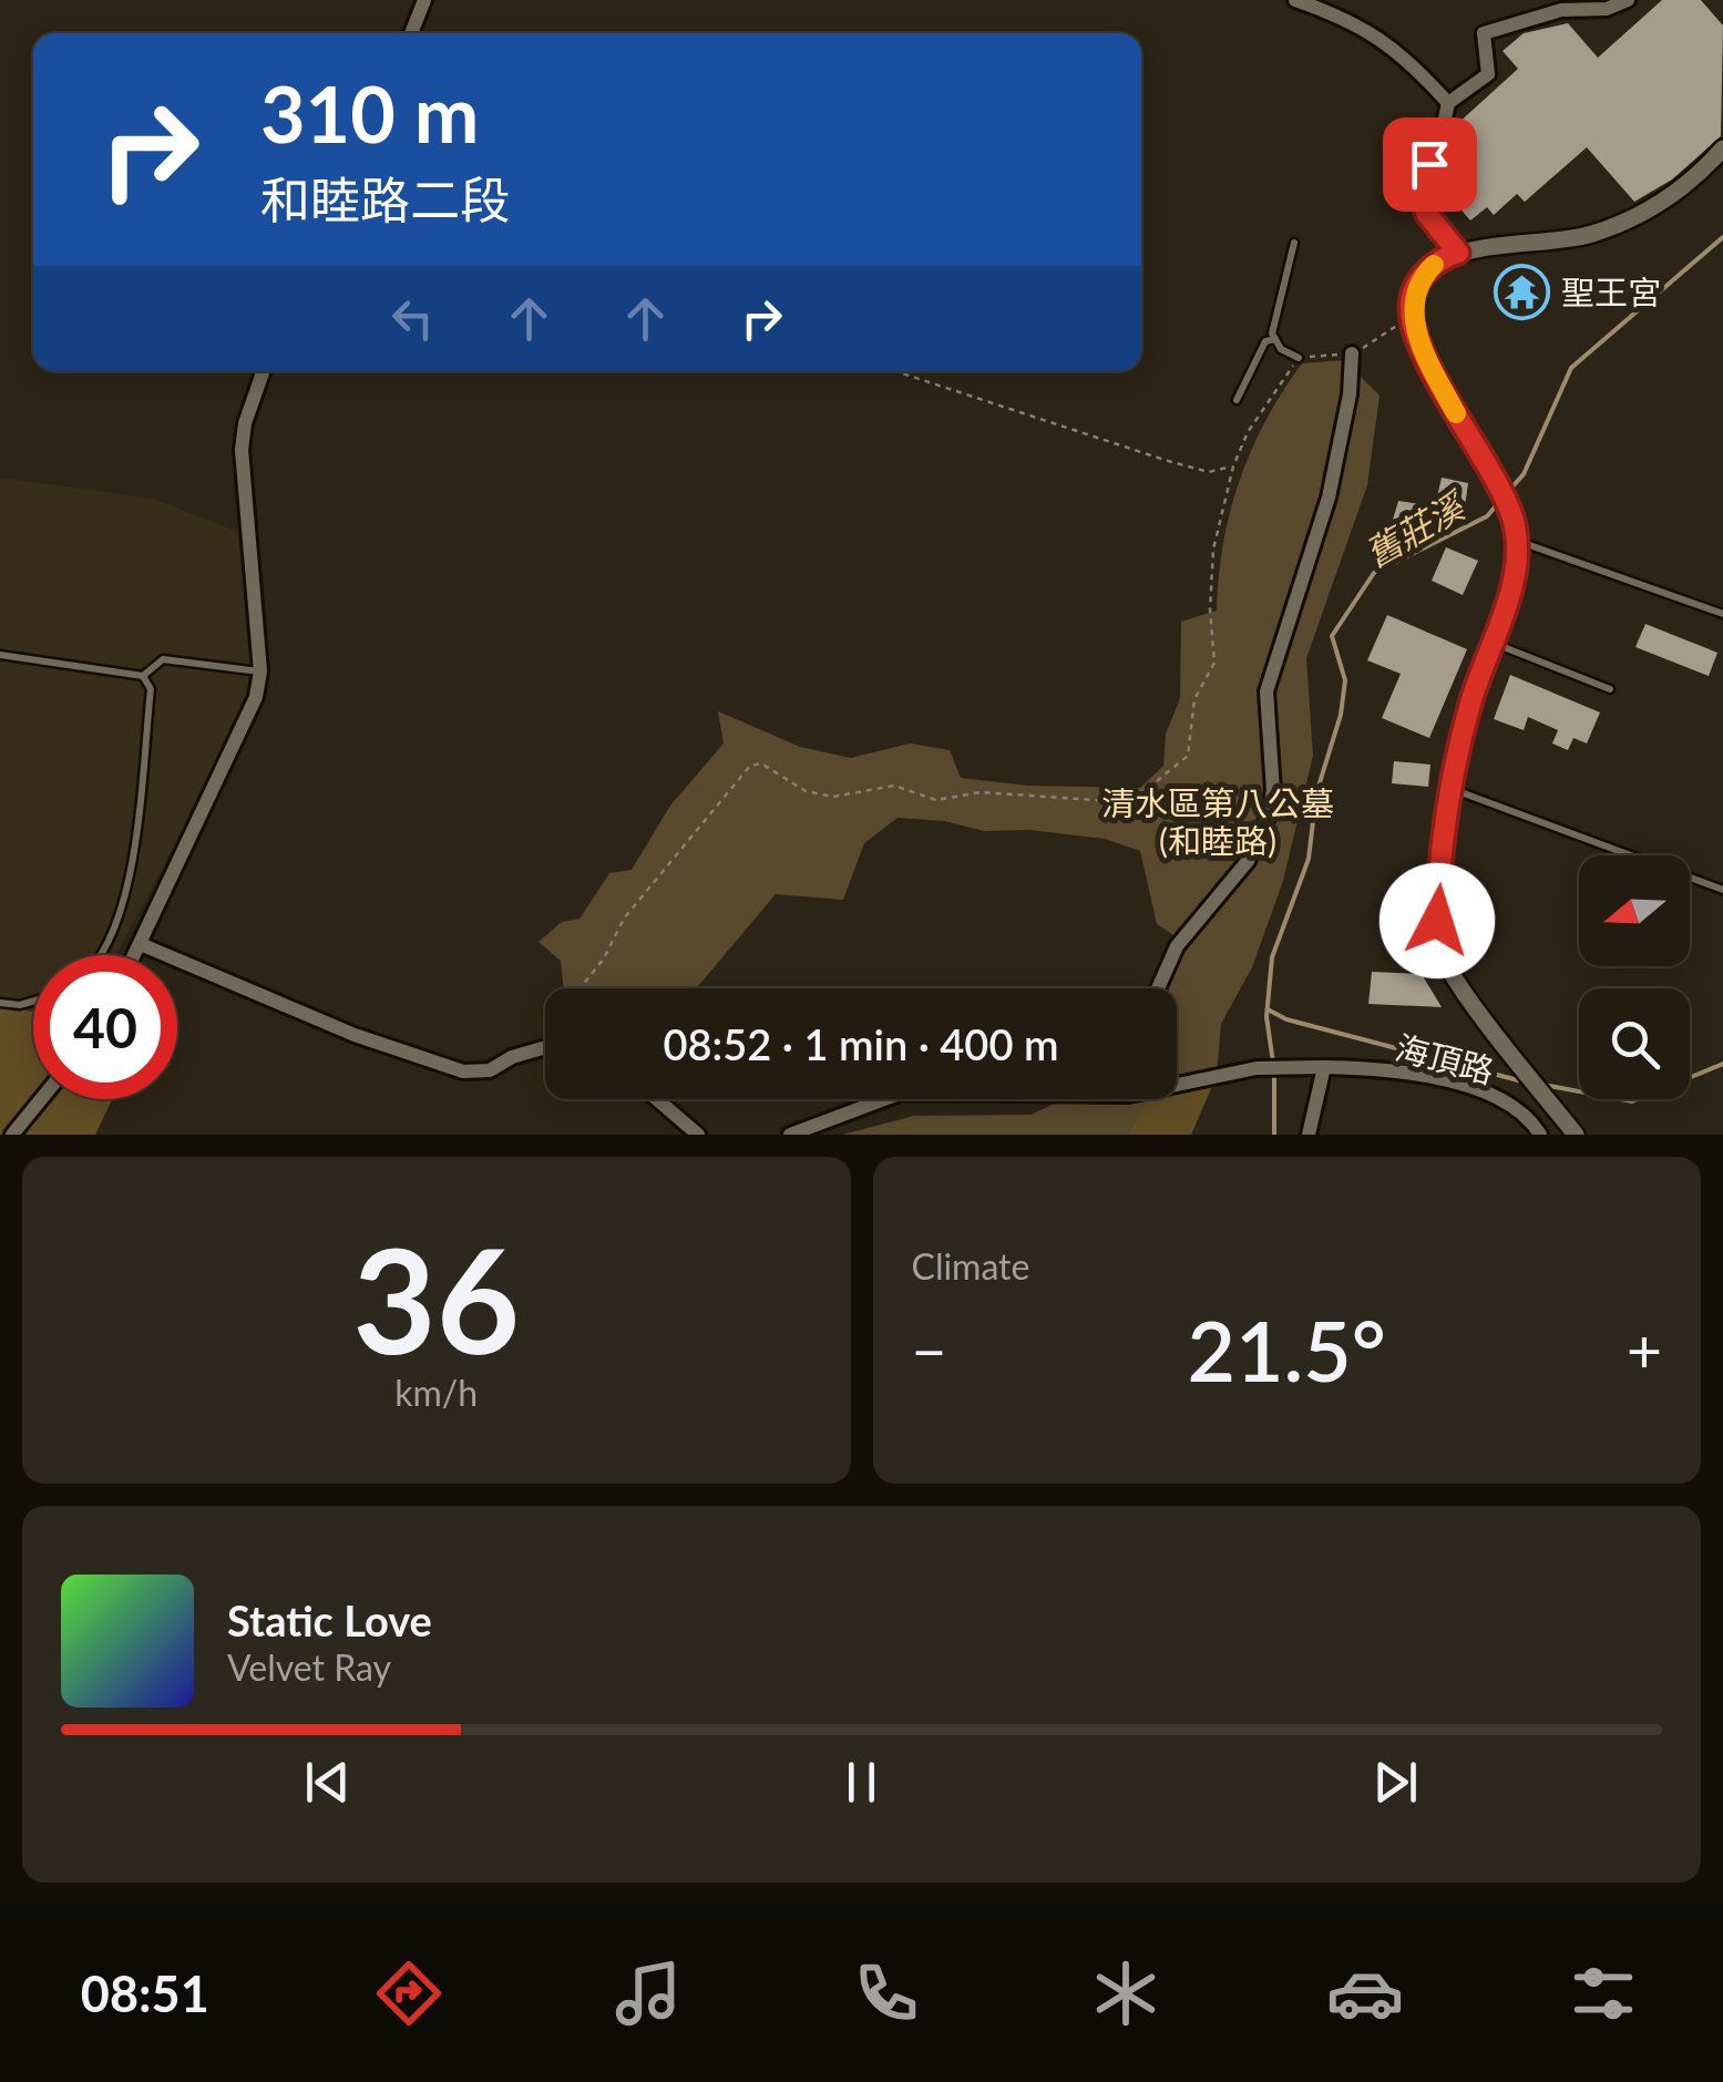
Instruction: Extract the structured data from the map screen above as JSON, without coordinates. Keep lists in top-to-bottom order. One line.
{"streets":{"street":["海頂路"]},"water":["舊莊溪"],"parks":["清水區第八公墓 (和睦路)"],"places":{"temple":["聖王宮"]},"north":"left","page":{"turn":["310 m","和睦路二段"],"limit":"40","trip":"08:52 · 1 min · 400 m","tile":[["36","km/h"],"Climate"],"heat":["−","21.5°","+"],"song":["Static Love","Velvet Ray"],"tabs":"08:51"}}
